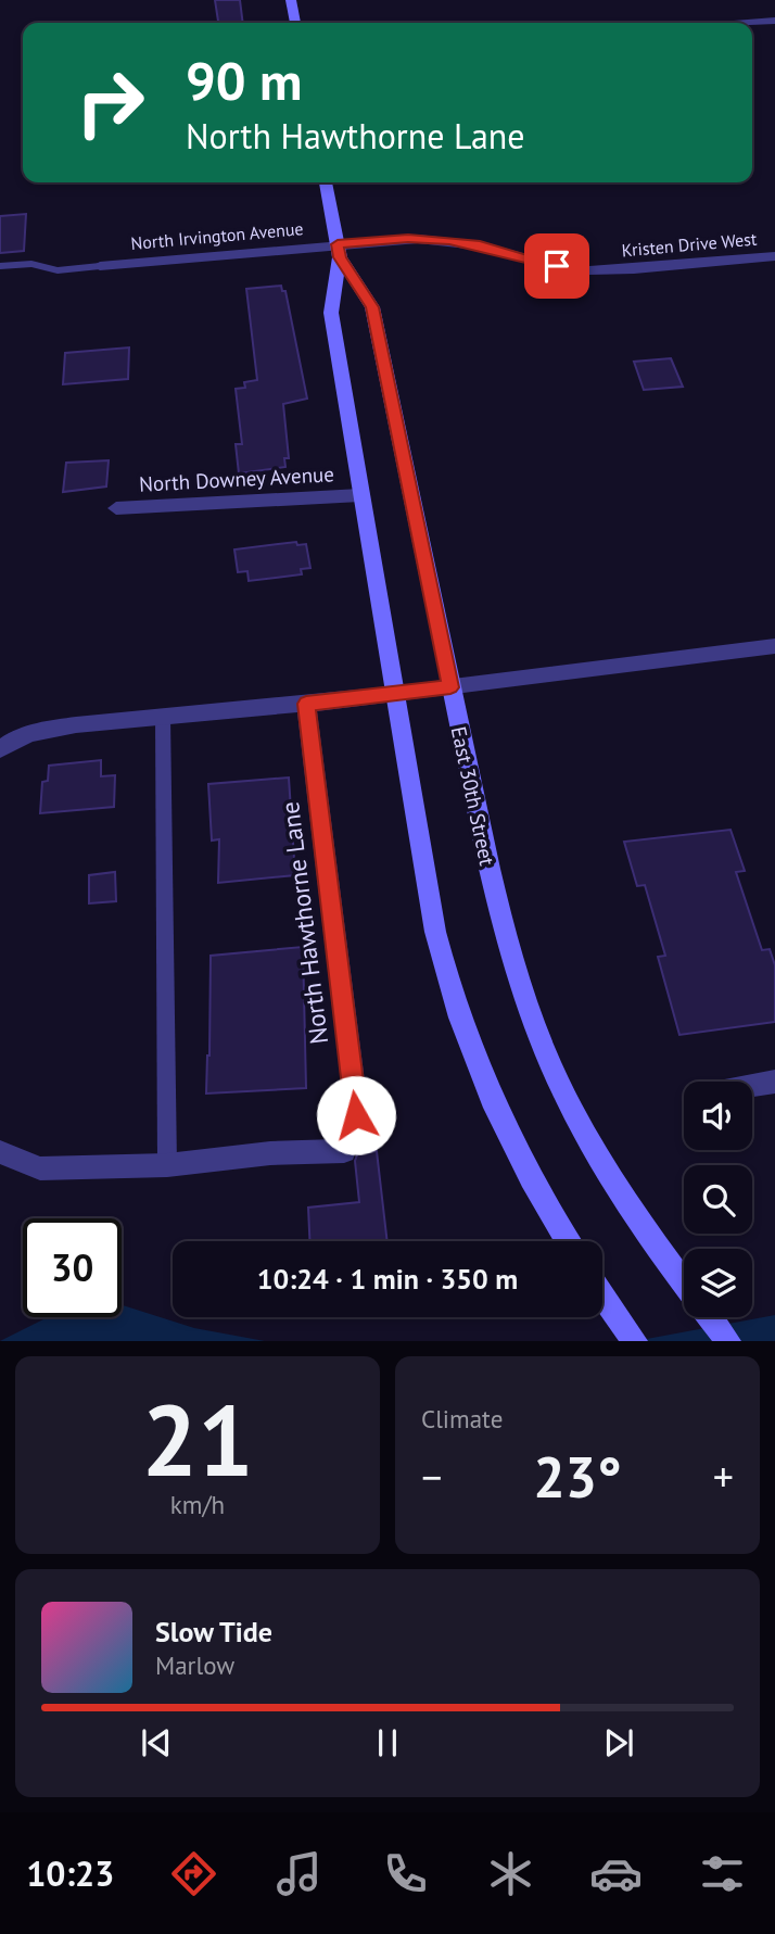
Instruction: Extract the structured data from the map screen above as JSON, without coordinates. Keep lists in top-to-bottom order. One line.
{"streets":{"main road":["East 30th Street"],"street":["North Irvington Avenue","Kristen Drive West","North Downey Avenue","North Hawthorne Lane"]},"crossings":[["North Irvington Avenue","Kristen Drive West"],["North Irvington Avenue","East 30th Street"],["Kristen Drive West","East 30th Street"],["North Downey Avenue","East 30th Street"]],"page":{"turn":["90 m","North Hawthorne Lane"],"limit":"30","trip":"10:24 · 1 min · 350 m","tile":[["21","km/h"],"Climate"],"heat":["−","23°","+"],"song":["Slow Tide","Marlow"],"tabs":"10:23"}}
